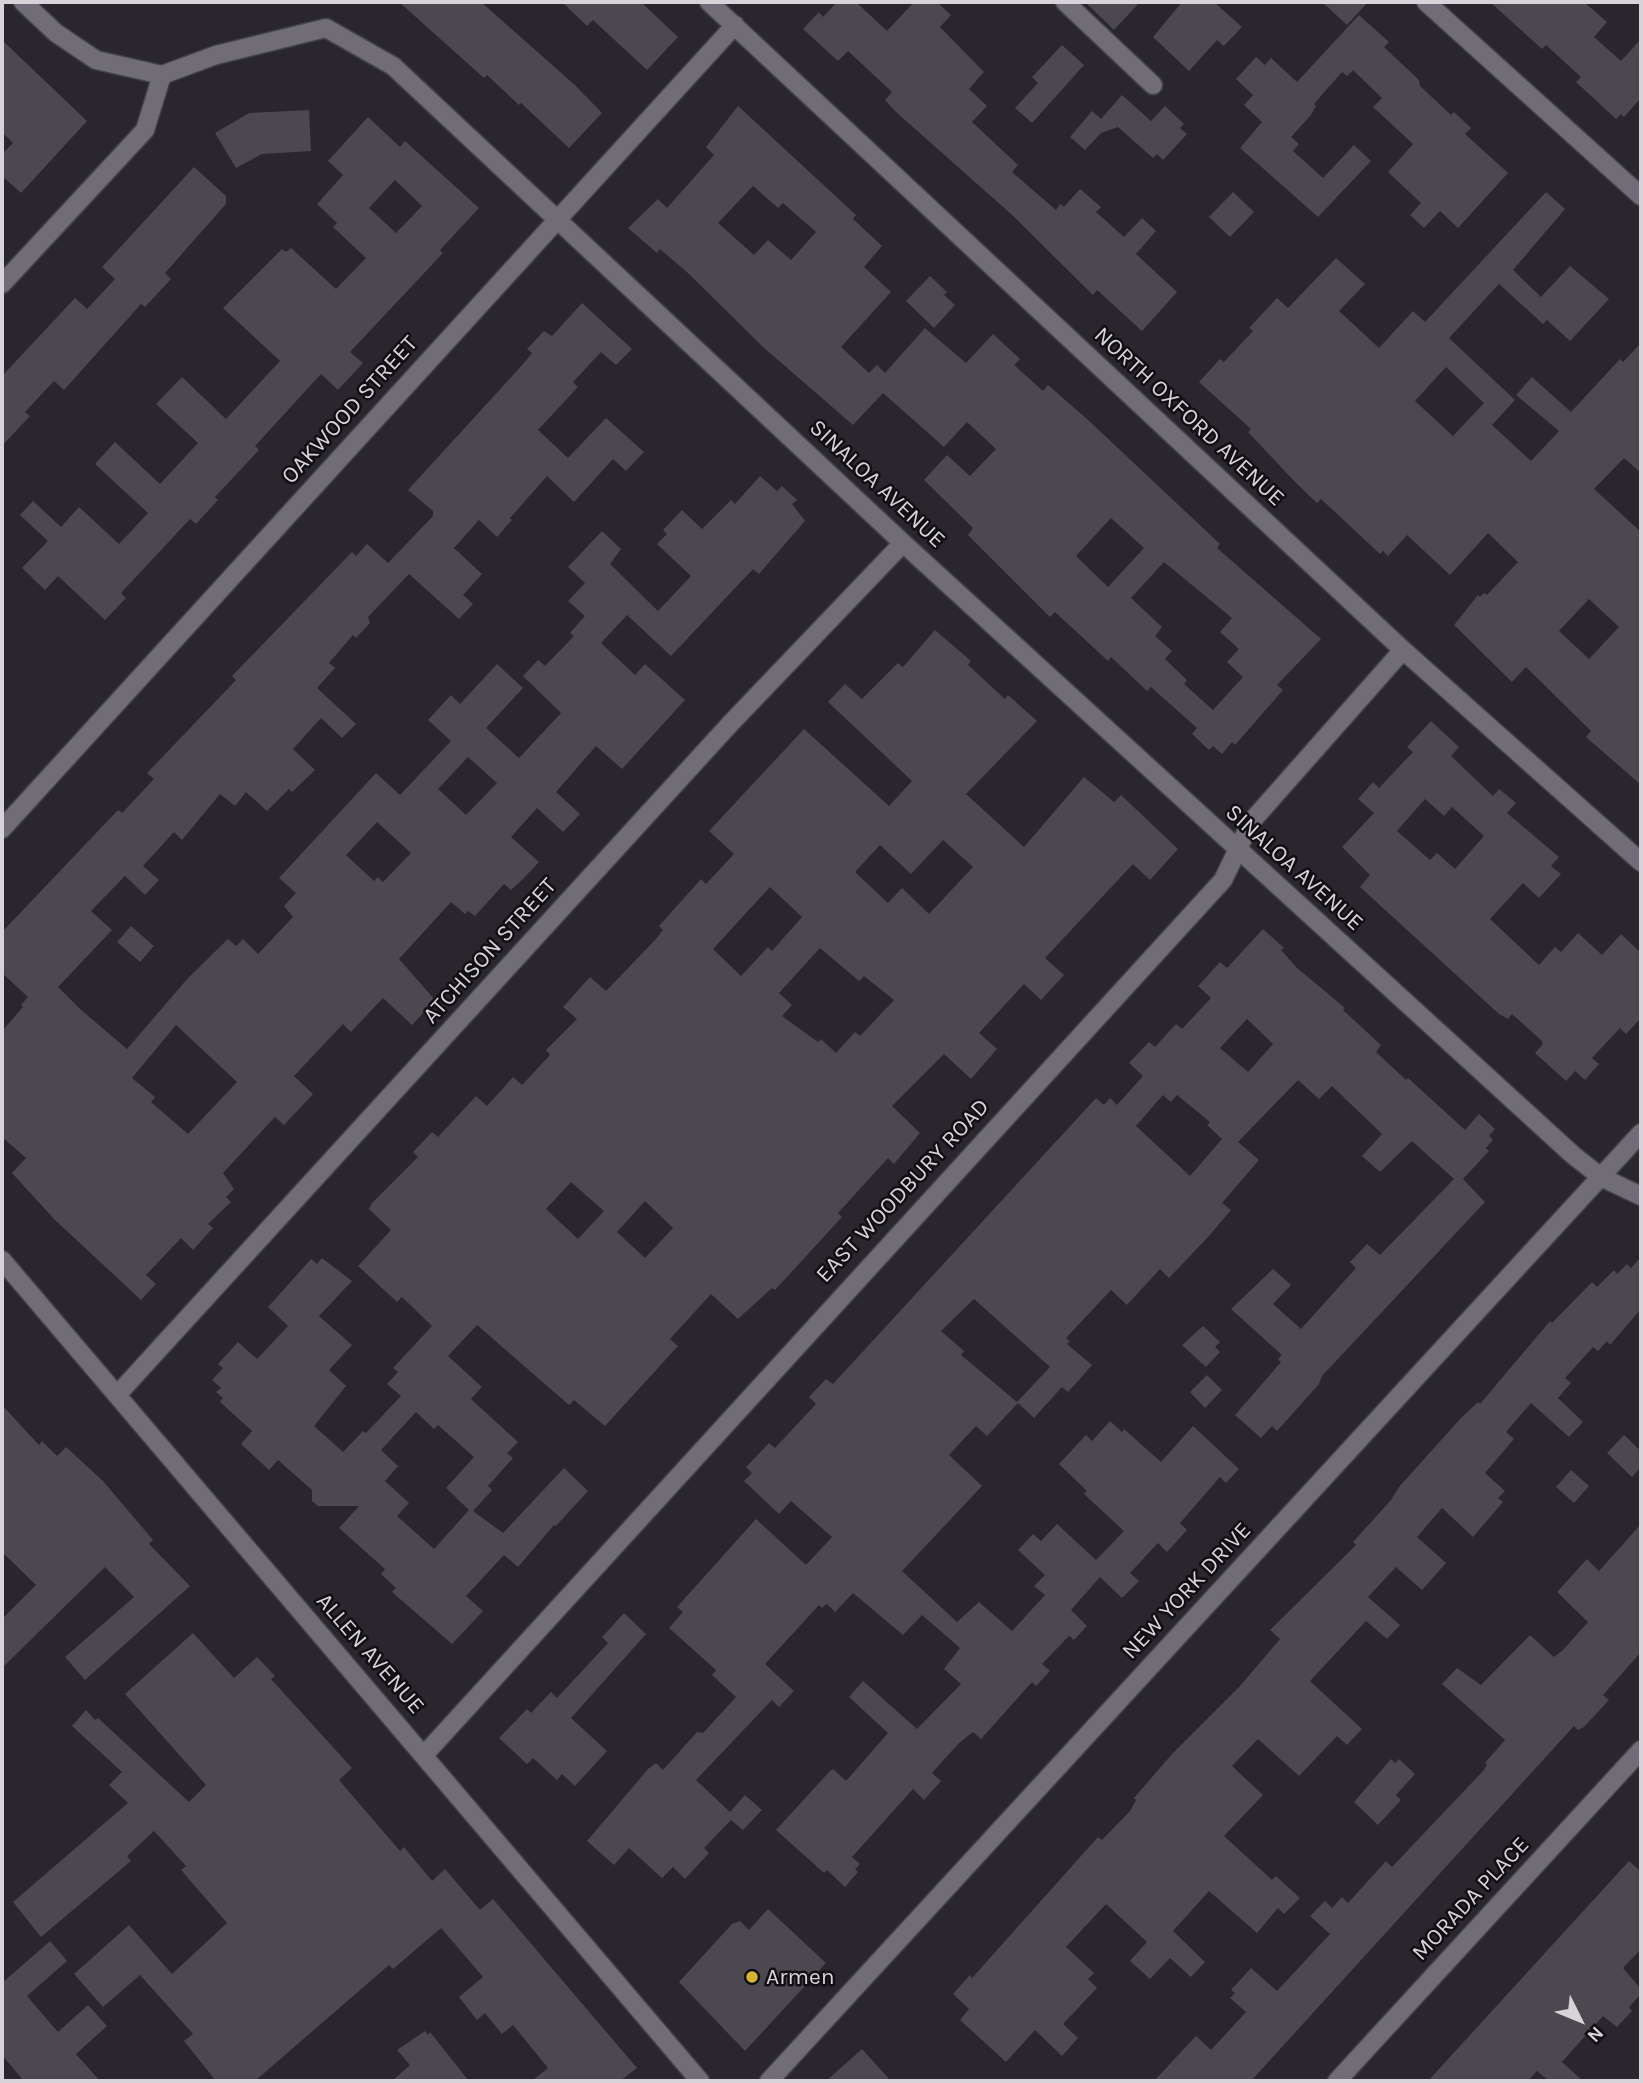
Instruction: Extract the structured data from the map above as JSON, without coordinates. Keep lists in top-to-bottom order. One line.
{"streets":{"street":["OAKWOOD STREET","NORTH OXFORD AVENUE","SINALOA AVENUE","ATCHISON STREET","EAST WOODBURY ROAD","NEW YORK DRIVE","ALLEN AVENUE","MORADA PLACE"]},"crossings":[["OAKWOOD STREET","NORTH OXFORD AVENUE"],["OAKWOOD STREET","SINALOA AVENUE"],["NORTH OXFORD AVENUE","EAST WOODBURY ROAD"],["SINALOA AVENUE","ATCHISON STREET"],["SINALOA AVENUE","EAST WOODBURY ROAD"],["SINALOA AVENUE","NEW YORK DRIVE"],["ATCHISON STREET","ALLEN AVENUE"],["EAST WOODBURY ROAD","ALLEN AVENUE"]],"places":["Armen"],"north":"bottom right"}
